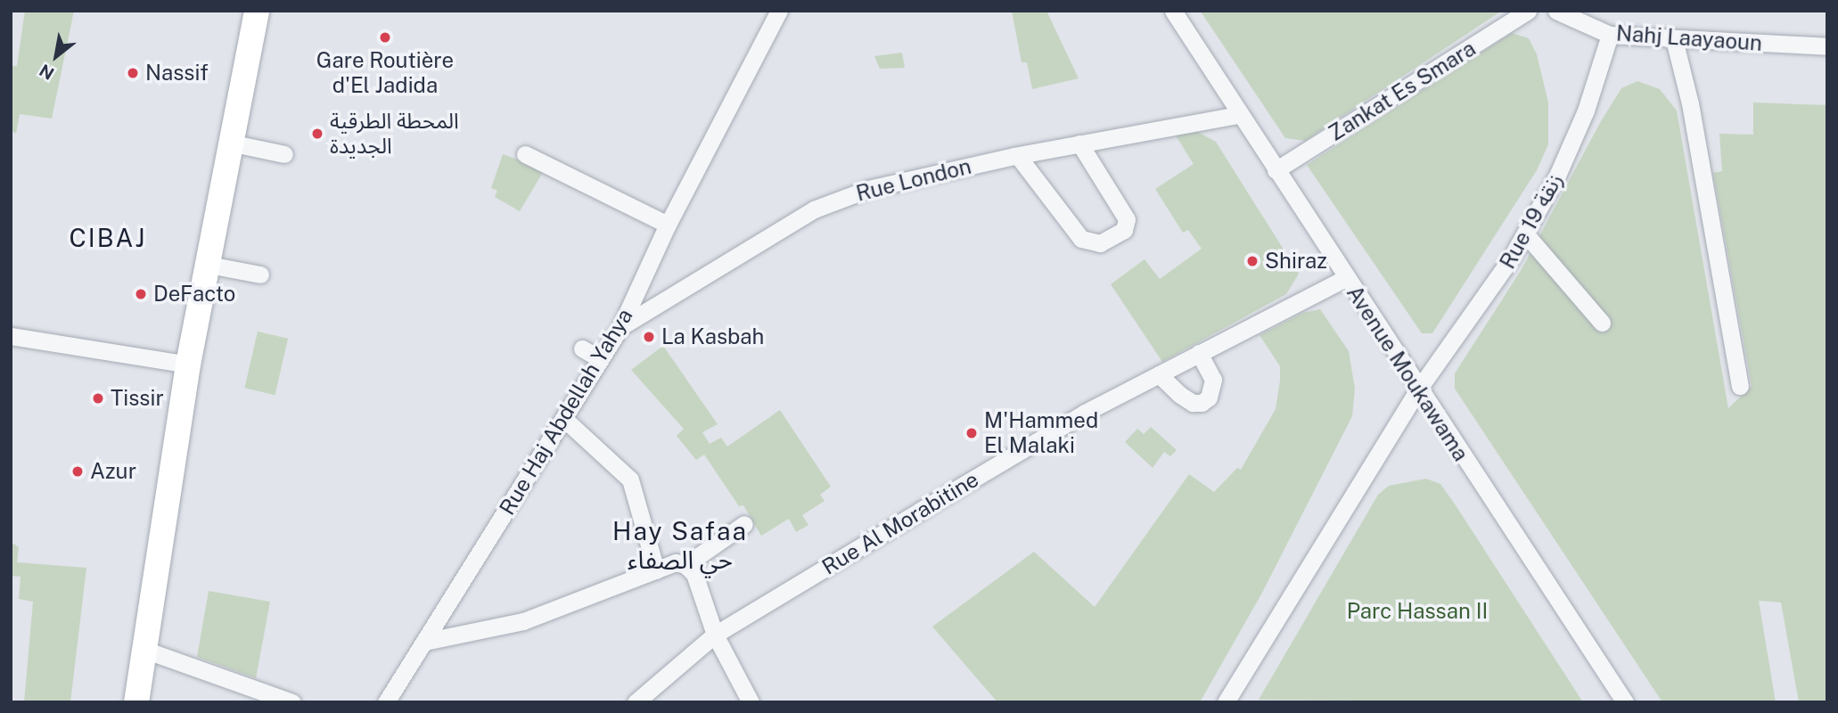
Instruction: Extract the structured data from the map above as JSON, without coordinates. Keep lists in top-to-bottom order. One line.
{"streets":{"street":["Nahj Laayaoun","Zankat Es Smara","Rue London","Rue 19 زنقة","Avenue Moukawama","Rue Haj Abdellah Yahya","Rue Al Morabitine"]},"crossings":[["Nahj Laayaoun","Rue 19 زنقة"],["Zankat Es Smara","Avenue Moukawama"],["Rue London","Avenue Moukawama"],["Rue London","Rue Haj Abdellah Yahya"],["Rue 19 زنقة","Avenue Moukawama"],["Avenue Moukawama","Rue Al Morabitine"]],"districts":["CIBAJ","Hay Safaa حي الصفاء"],"parks":["Parc Hassan II"],"places":["Gare Routière d'El Jadida","Nassif","المحطة الطرقية الجديدة","Shiraz","DeFacto","La Kasbah","Tissir","M'Hammed El Malaki","Azur"],"north":"bottom left"}
